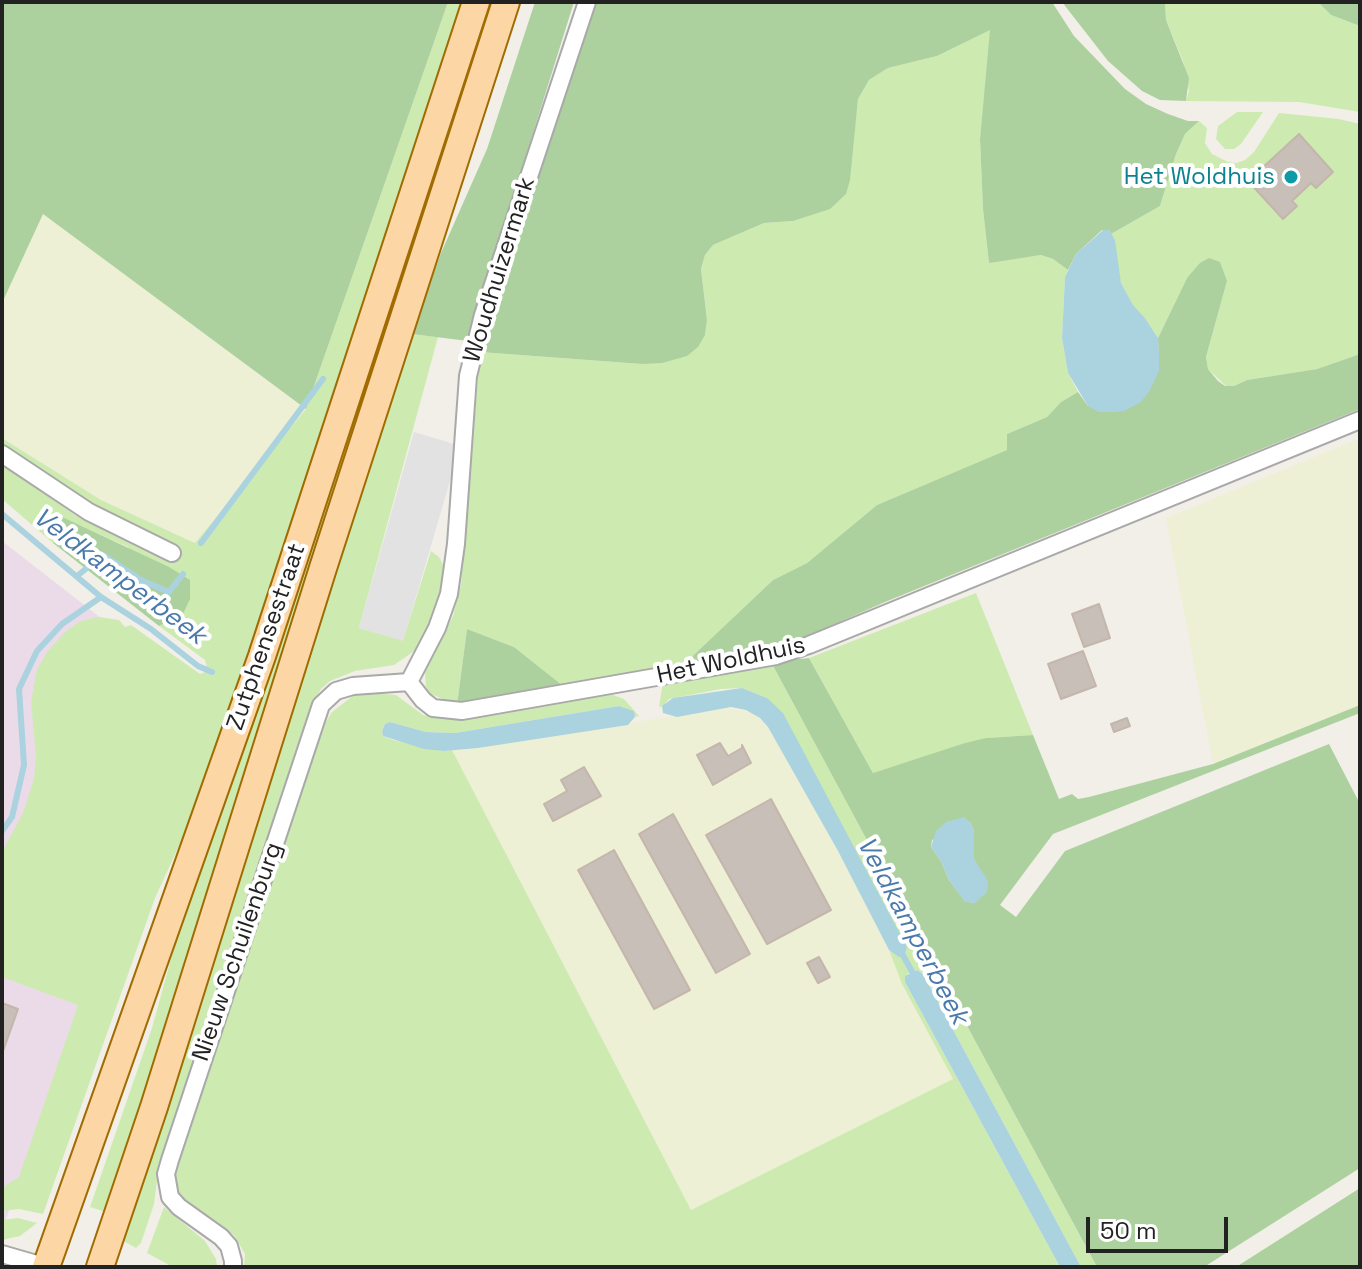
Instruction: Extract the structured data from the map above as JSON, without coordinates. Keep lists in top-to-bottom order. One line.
{"streets":{"main road":["Zutphensestraat"],"street":["Woudhuizermark","Het Woldhuis","Nieuw Schuilenburg"]},"crossings":[["Woudhuizermark","Het Woldhuis"],["Woudhuizermark","Nieuw Schuilenburg"],["Het Woldhuis","Nieuw Schuilenburg"]],"water":["Veldkamperbeek"],"places":["Het Woldhuis"],"scale_bar":"50 m"}
